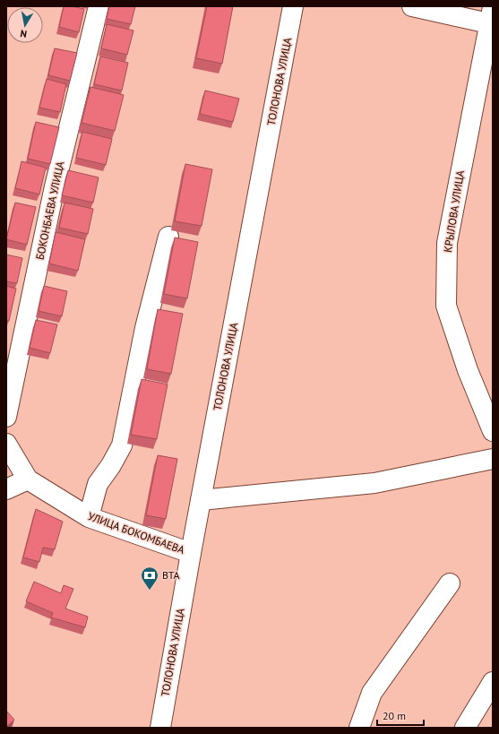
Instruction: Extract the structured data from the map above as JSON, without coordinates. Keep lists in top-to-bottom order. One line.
{"streets":{"street":["ТОЛОНОВА УЛИЦА","БОКОНБАЕВА УЛИЦА","КРЫЛОВА УЛИЦА","УЛИЦА БОКОМБАЕВА"]},"crossings":[["ТОЛОНОВА УЛИЦА","УЛИЦА БОКОМБАЕВА"]],"places":{"bank":["BTA"]},"scale_bar":"20 m","north":"bottom"}
